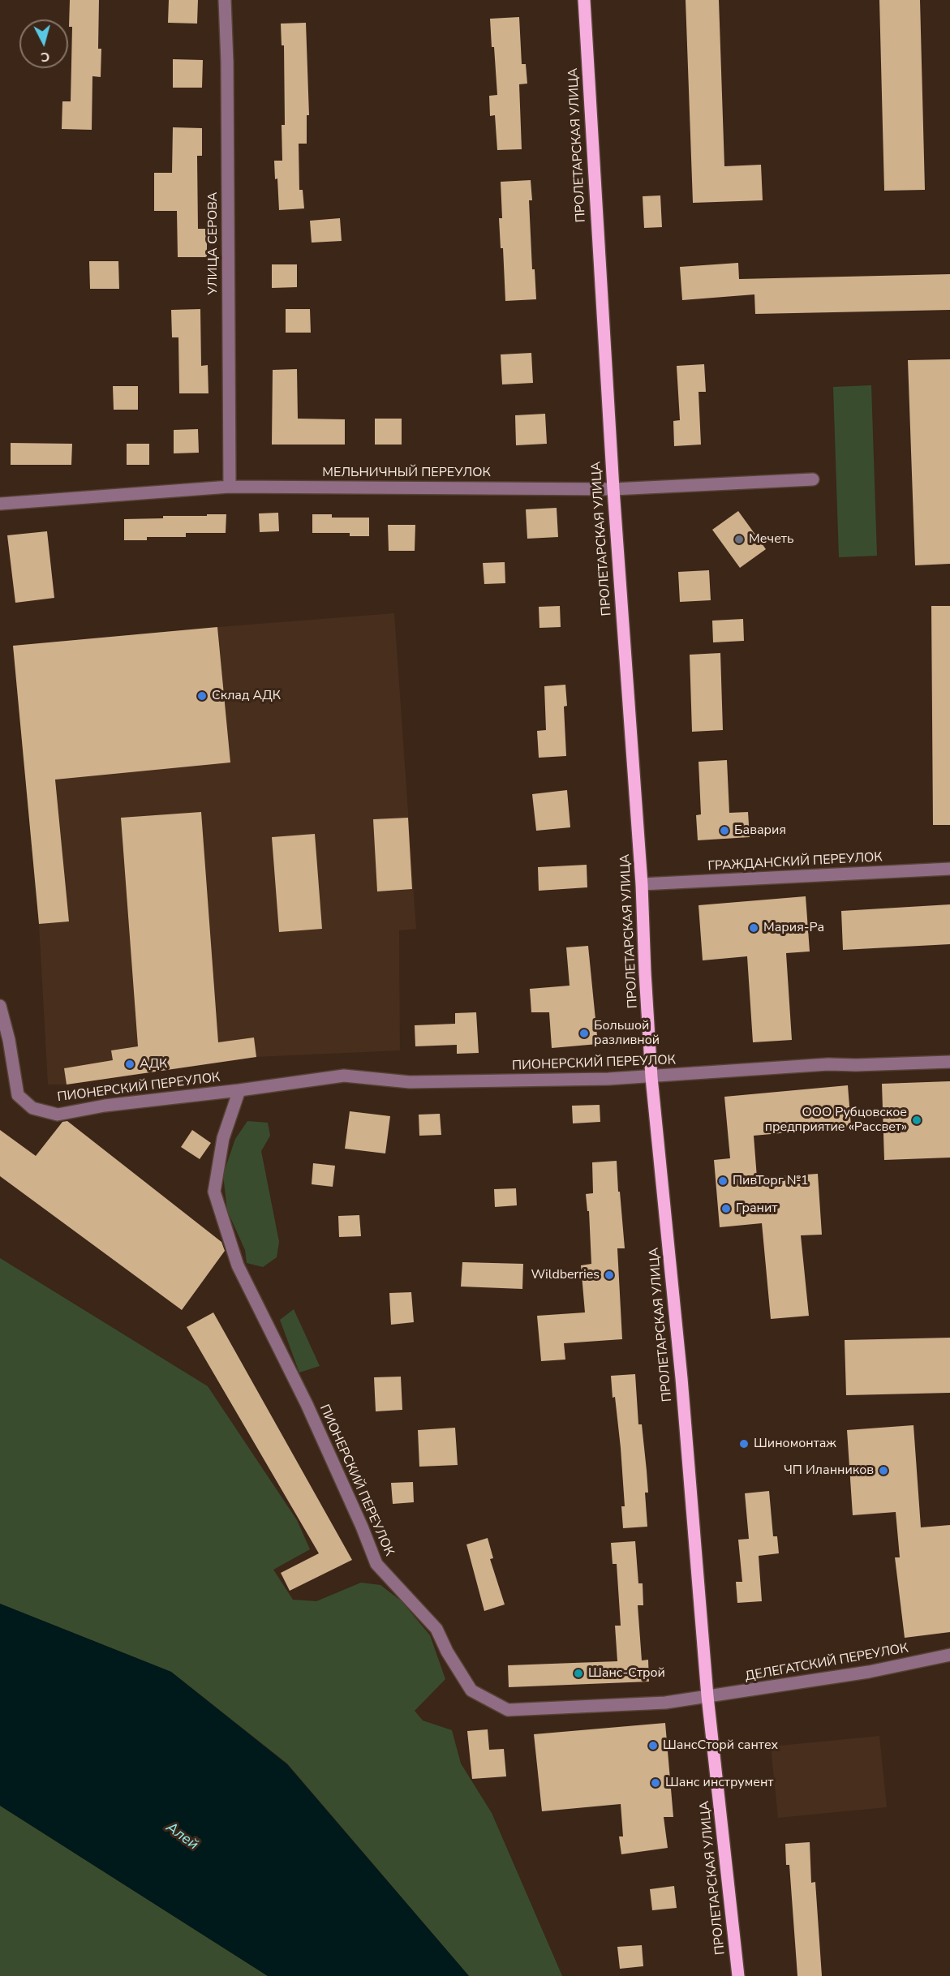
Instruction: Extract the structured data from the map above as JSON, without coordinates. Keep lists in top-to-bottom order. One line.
{"streets":{"main road":["ПРОЛЕТАРСКАЯ УЛИЦА"],"street":["УЛИЦА СЕРОВА","МЕЛЬНИЧНЫЙ ПЕРЕУЛОК","ГРАЖДАНСКИЙ ПЕРЕУЛОК","ПИОНЕРСКИЙ ПЕРЕУЛОК","ДЕЛЕГАТСКИЙ ПЕРЕУЛОК"]},"crossings":[["ПРОЛЕТАРСКАЯ УЛИЦА","МЕЛЬНИЧНЫЙ ПЕРЕУЛОК"],["ПРОЛЕТАРСКАЯ УЛИЦА","ГРАЖДАНСКИЙ ПЕРЕУЛОК"],["ПРОЛЕТАРСКАЯ УЛИЦА","ПИОНЕРСКИЙ ПЕРЕУЛОК"],["ПРОЛЕТАРСКАЯ УЛИЦА","ДЕЛЕГАТСКИЙ ПЕРЕУЛОК"],["УЛИЦА СЕРОВА","МЕЛЬНИЧНЫЙ ПЕРЕУЛОК"],["ПИОНЕРСКИЙ ПЕРЕУЛОК","ДЕЛЕГАТСКИЙ ПЕРЕУЛОК"]],"water":["Алей"],"places":["Мечеть","Склад АДК","Бавария","Мария-Ра","Большой разливной","АДК","ООО Рубцовское предприятие «Рассвет»","ПивТорг №1","Гранит","Wildberries","Шиномонтаж","ЧП Иланников","Шанс-Строй","ШансСторй сантех","Шанс инструмент"],"north":"bottom"}
